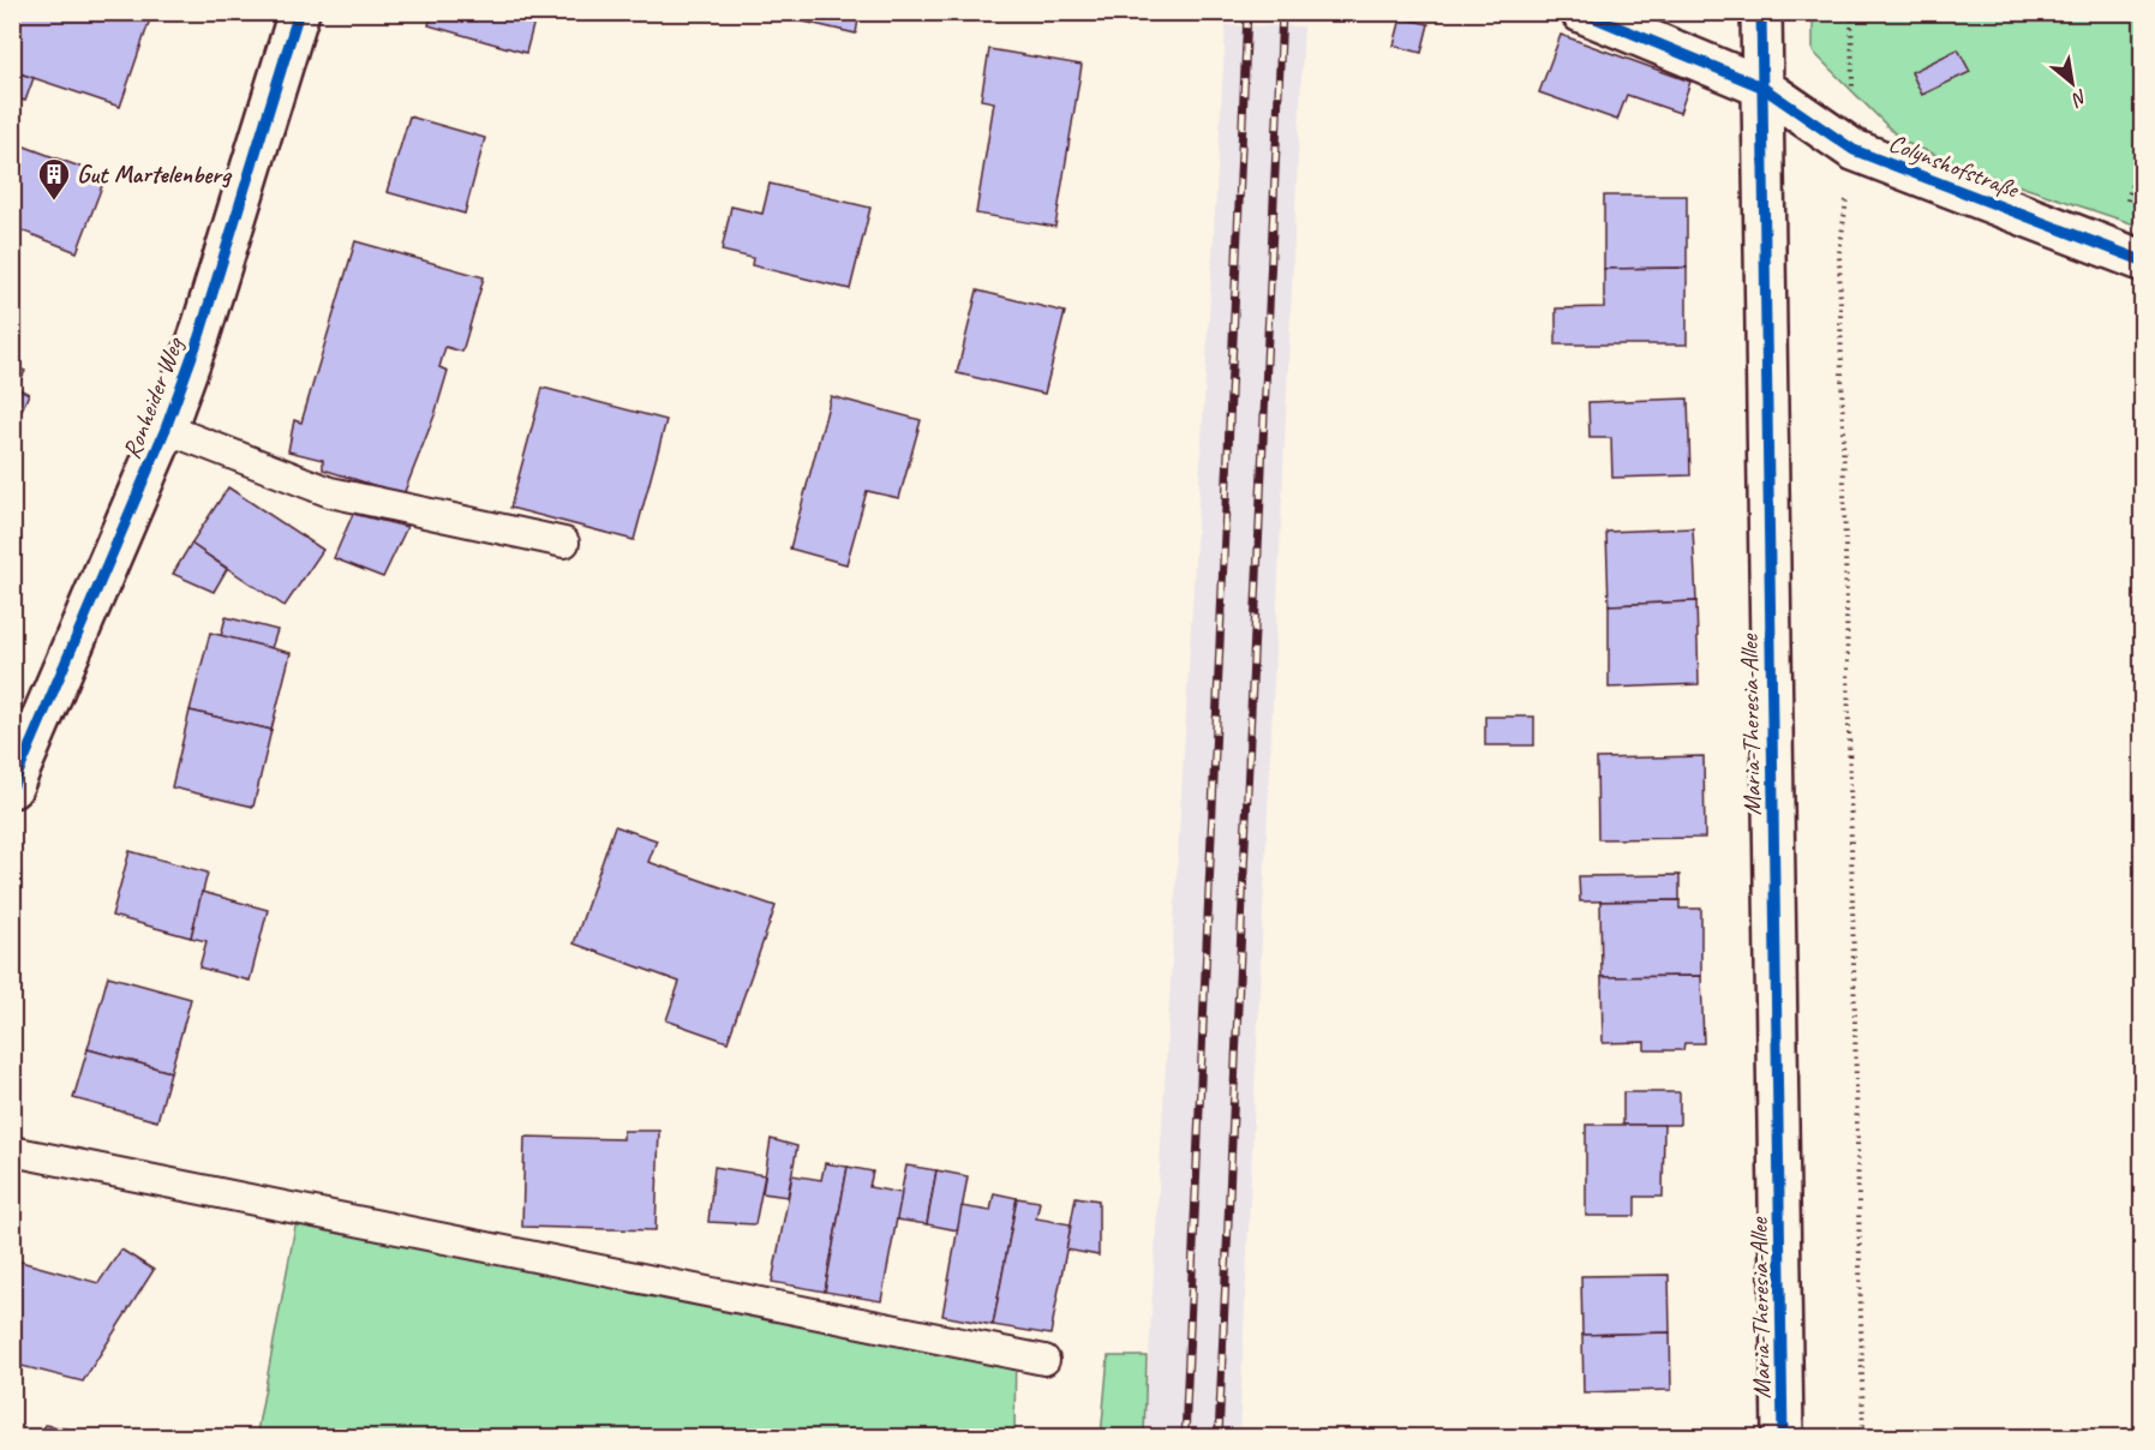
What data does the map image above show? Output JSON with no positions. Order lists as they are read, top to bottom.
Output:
{
  "streets": {
    "street": ["Colynshofstraße", "Ronheider Weg", "Maria-Theresia-Allee"]
  },
  "crossings": [
    ["Colynshofstraße", "Maria-Theresia-Allee"]
  ],
  "places": {
    "building": ["Gut Martelenberg"]
  },
  "north": "bottom right"
}
